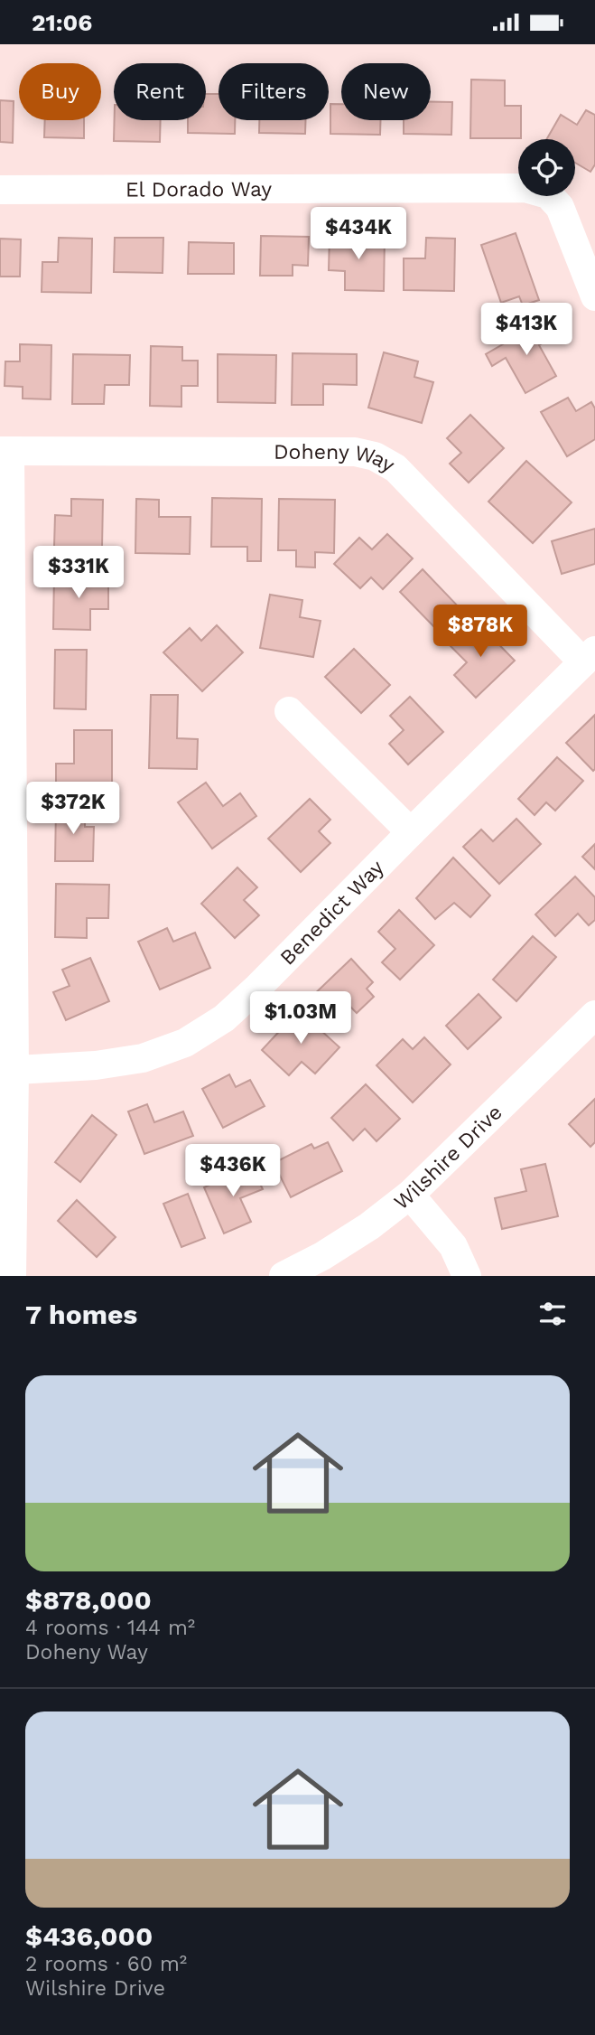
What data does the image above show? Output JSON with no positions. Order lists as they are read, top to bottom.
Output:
{
  "streets": {
    "street": [
      "El Dorado Way",
      "Doheny Way",
      "Benedict Way",
      "Wilshire Drive"
    ]
  },
  "crossings": [
    ["Doheny Way", "Benedict Way"]
  ],
  "page": {
    "status": "21:06",
    "chip": [
      "Buy",
      "Rent",
      "Filters",
      "New"
    ],
    "price": [
      "$434K",
      "$413K",
      "$331K",
      "$878K",
      "$372K",
      "$1.03M",
      "$436K"
    ],
    "heading": "7 homes",
    "list": [
      {
        "name": "$878,000",
        "note": "4 rooms · 144 m² · Doheny Way"
      },
      {
        "name": "$436,000",
        "note": "2 rooms · 60 m² · Wilshire Drive"
      }
    ]
  }
}
